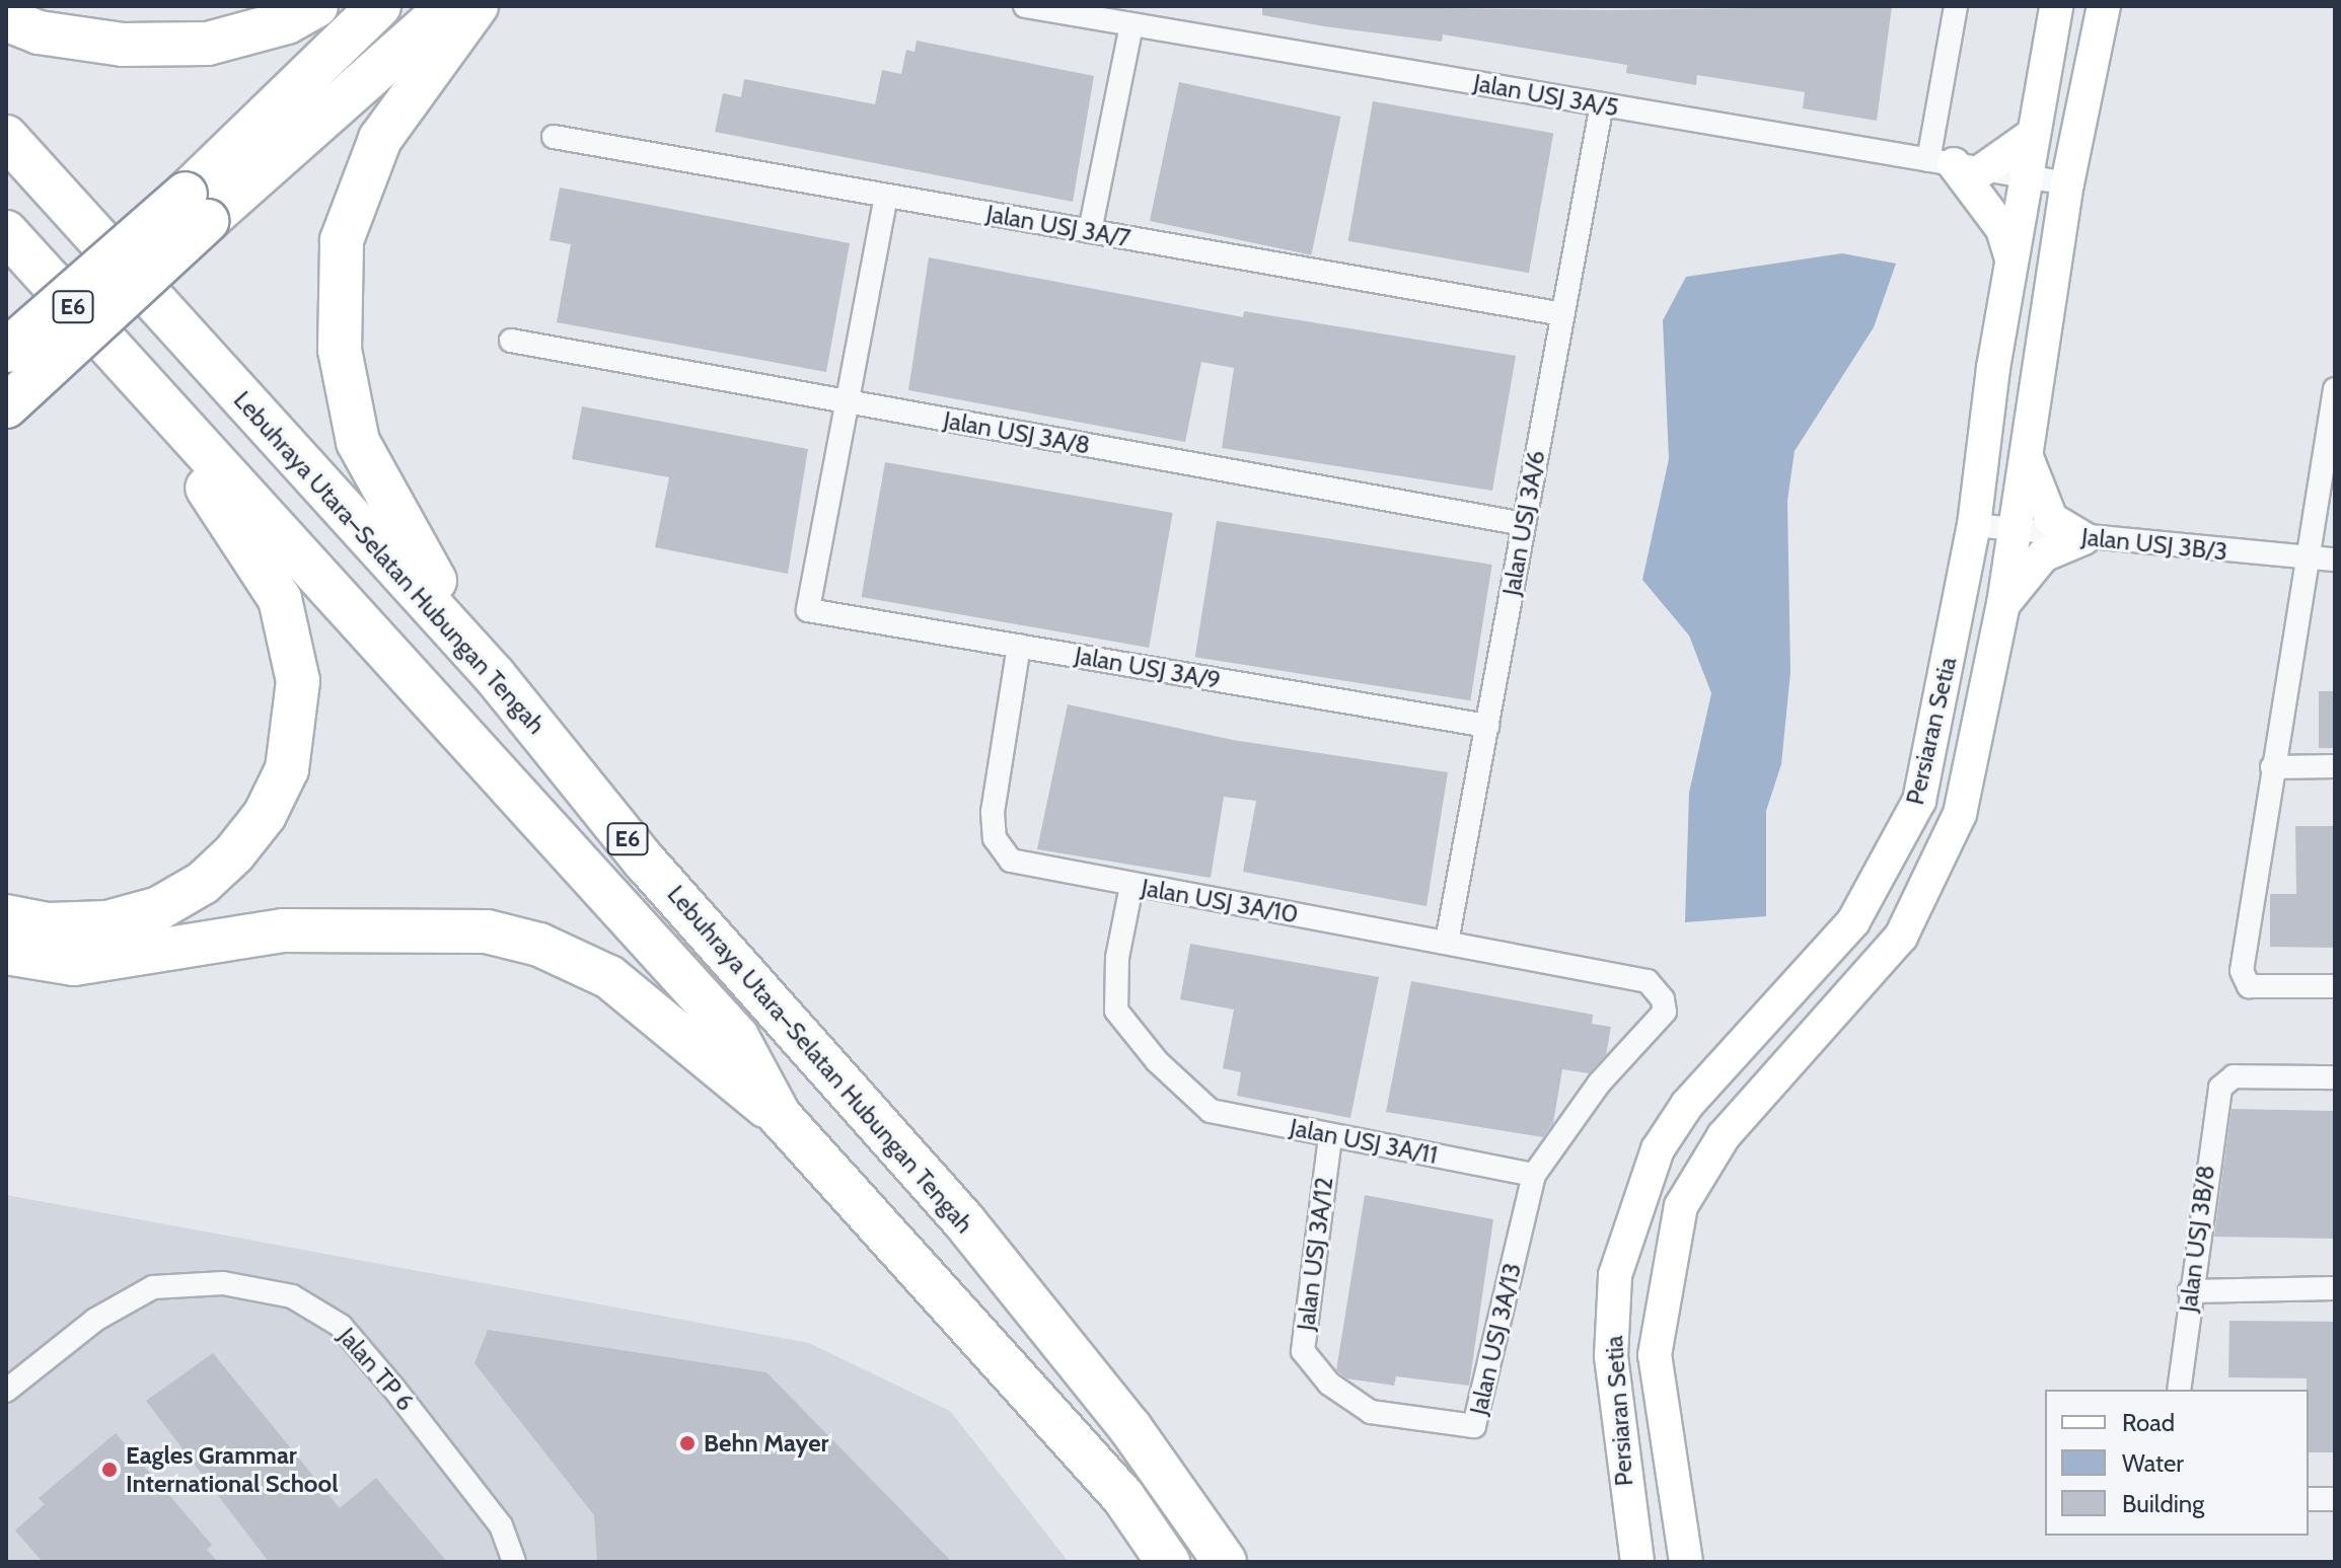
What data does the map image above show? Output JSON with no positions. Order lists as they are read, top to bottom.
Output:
{
  "streets": {
    "highway": ["E6", "Lebuhraya Utara–Selatan Hubungan Tengah"],
    "main road": ["Persiaran Setia"],
    "street": [
      "Jalan USJ 3A/5",
      "Jalan USJ 3A/7",
      "Jalan USJ 3A/8",
      "Jalan USJ 3A/6",
      "Jalan USJ 3B/3",
      "Jalan USJ 3A/9",
      "Jalan USJ 3A/10",
      "Jalan USJ 3A/11",
      "Jalan USJ 3B/8",
      "Jalan USJ 3A/12",
      "Jalan USJ 3A/13",
      "Jalan TP 6"
    ]
  },
  "crossings": [
    ["Jalan USJ 3A/5", "Jalan USJ 3A/6"],
    ["Jalan USJ 3A/5", "Persiaran Setia"],
    ["Jalan USJ 3A/7", "Jalan USJ 3A/6"],
    ["Jalan USJ 3A/8", "Jalan USJ 3A/6"],
    ["Jalan USJ 3A/8", "Jalan USJ 3A/9"],
    ["Jalan USJ 3A/6", "Jalan USJ 3A/9"],
    ["Jalan USJ 3A/6", "Jalan USJ 3A/10"],
    ["Jalan USJ 3B/3", "Persiaran Setia"],
    ["Jalan USJ 3A/9", "Jalan USJ 3A/10"],
    ["Jalan USJ 3A/10", "Jalan USJ 3A/11"],
    ["Jalan USJ 3A/10", "Jalan USJ 3A/13"],
    ["Jalan USJ 3A/11", "Jalan USJ 3A/12"],
    ["Jalan USJ 3A/11", "Jalan USJ 3A/13"],
    ["Jalan USJ 3A/12", "Jalan USJ 3A/13"]
  ],
  "places": ["Behn Mayer", "Eagles Grammar International School"],
  "legend": ["Road", "Water", "Building"]
}
